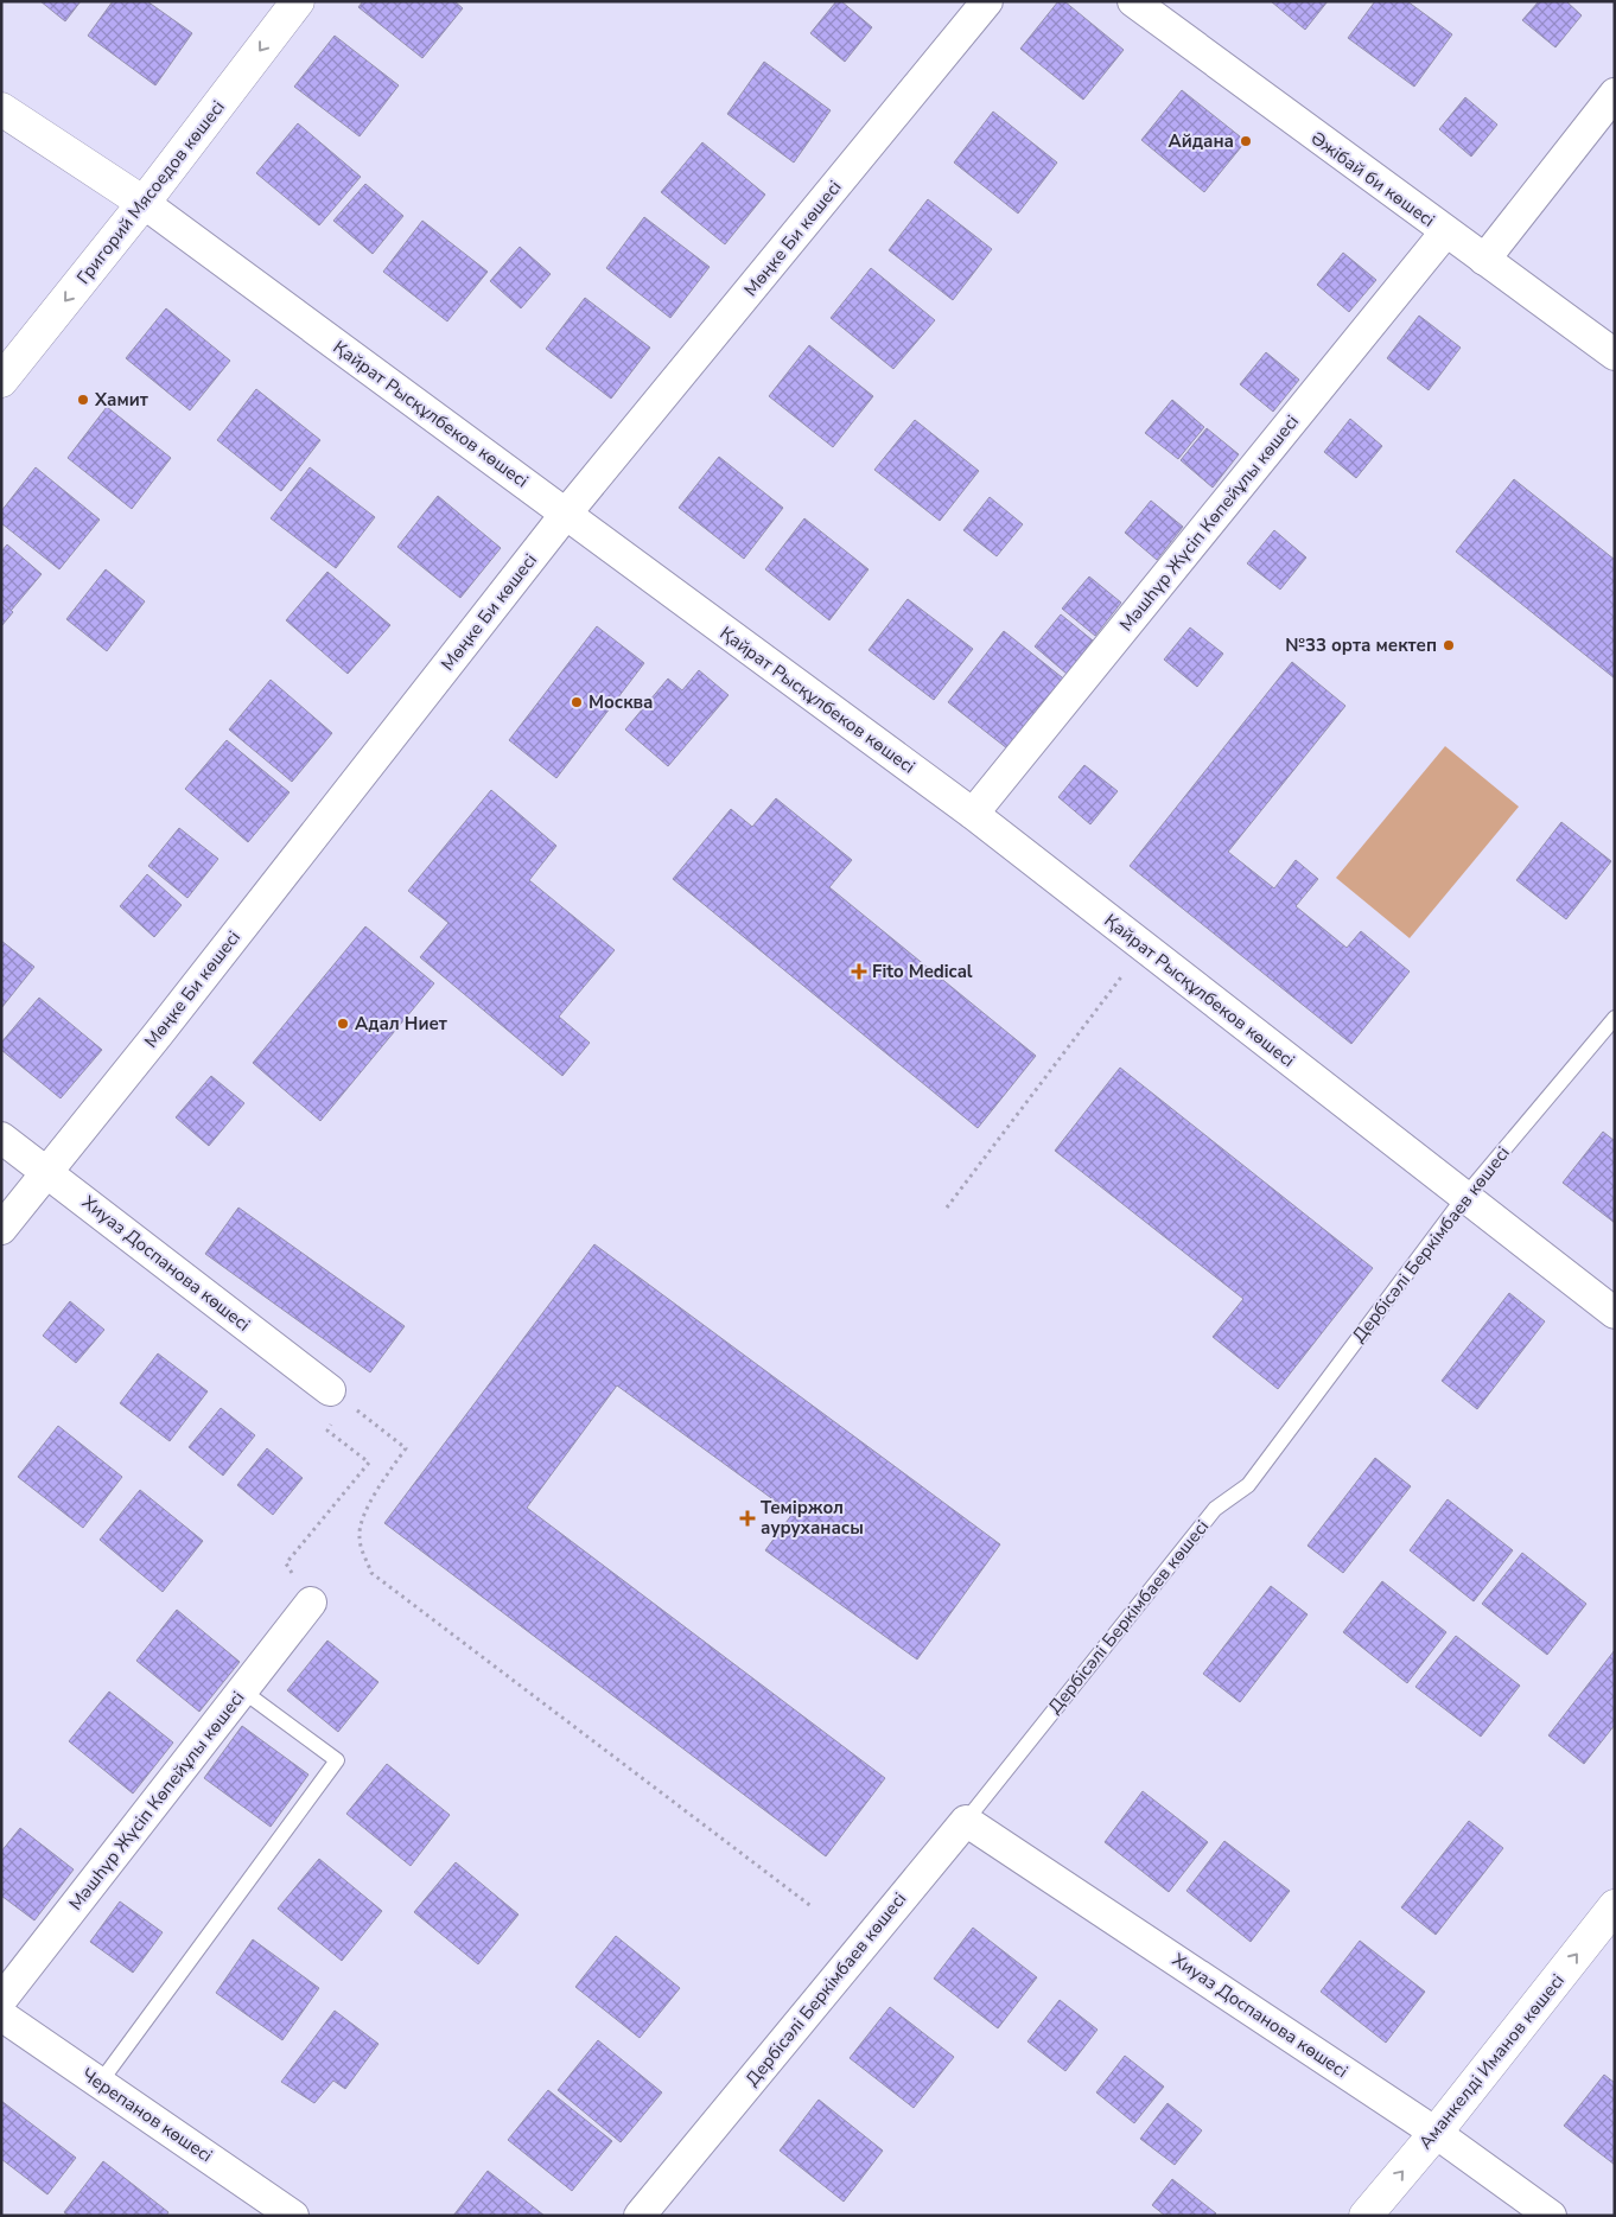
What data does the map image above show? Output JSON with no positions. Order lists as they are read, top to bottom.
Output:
{
  "streets": {
    "main road": ["Григорий Мясоедов көшесі", "Қайрат Рысқұлбеков көшесі", "Аманкелді Иманов көшесі"],
    "street": [
      "Әжібай би көшесі",
      "Мөңке Би көшесі",
      "Мәшһүр Жүсіп Көпейұлы көшесі",
      "Дербісәлі Беркімбаев көшесі",
      "Хиуаз Доспанова көшесі",
      "Черепанов көшесі"
    ]
  },
  "crossings": [
    ["Әжібай би көшесі", "Мәшһүр Жүсіп Көпейұлы көшесі"],
    ["Григорий Мясоедов көшесі", "Қайрат Рысқұлбеков көшесі"],
    ["Мөңке Би көшесі", "Қайрат Рысқұлбеков көшесі"],
    ["Мөңке Би көшесі", "Хиуаз Доспанова көшесі"],
    ["Қайрат Рысқұлбеков көшесі", "Мәшһүр Жүсіп Көпейұлы көшесі"],
    ["Қайрат Рысқұлбеков көшесі", "Дербісәлі Беркімбаев көшесі"],
    ["Дербісәлі Беркімбаев көшесі", "Хиуаз Доспанова көшесі"],
    ["Хиуаз Доспанова көшесі", "Аманкелді Иманов көшесі"]
  ],
  "one_way": ["Григорий Мясоедов көшесі", "Аманкелді Иманов көшесі"],
  "places": {
    "other": [
      "Айдана",
      "Хамит",
      "№33 орта мектеп",
      "Москва",
      "Адал Ниет"
    ],
    "health": ["Fito Medical", "Теміржол ауруханасы"]
  }
}
